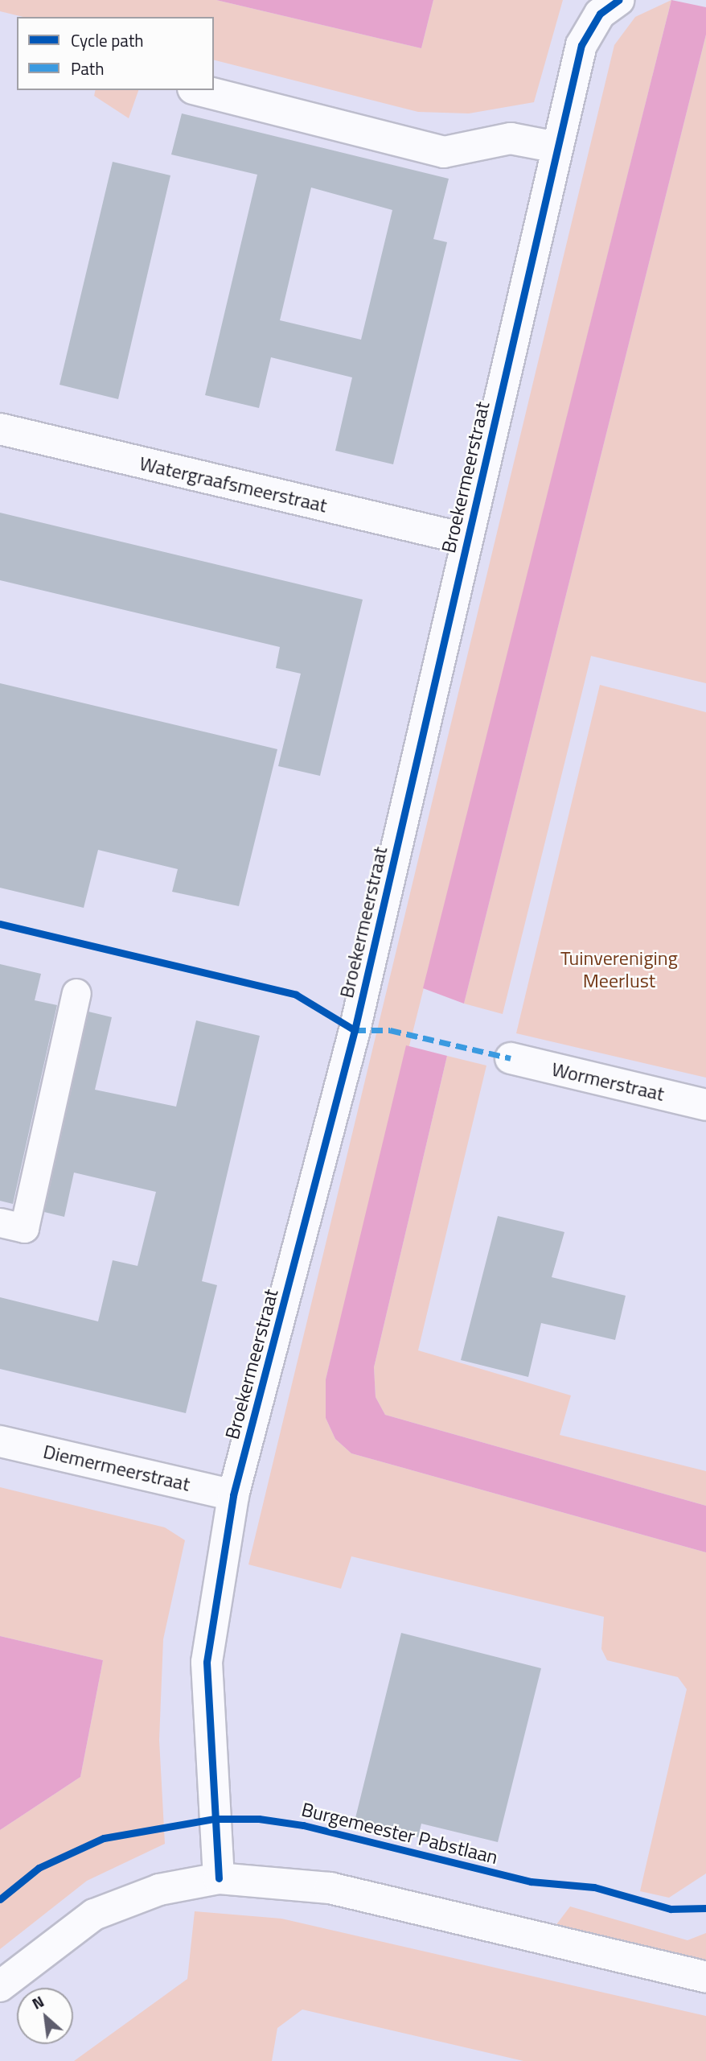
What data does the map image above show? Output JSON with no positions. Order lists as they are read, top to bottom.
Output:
{
  "streets": {
    "street": [
      "Broekermeerstraat",
      "Watergraafsmeerstraat",
      "Wormerstraat",
      "Diemermeerstraat"
    ],
    "cycle path": ["Burgemeester Pabstlaan"]
  },
  "crossings": [
    ["Broekermeerstraat", "Watergraafsmeerstraat"],
    ["Broekermeerstraat", "Diemermeerstraat"]
  ],
  "parks": ["Tuinvereniging Meerlust"],
  "legend": ["Cycle path", "Path"],
  "north": "top left"
}
